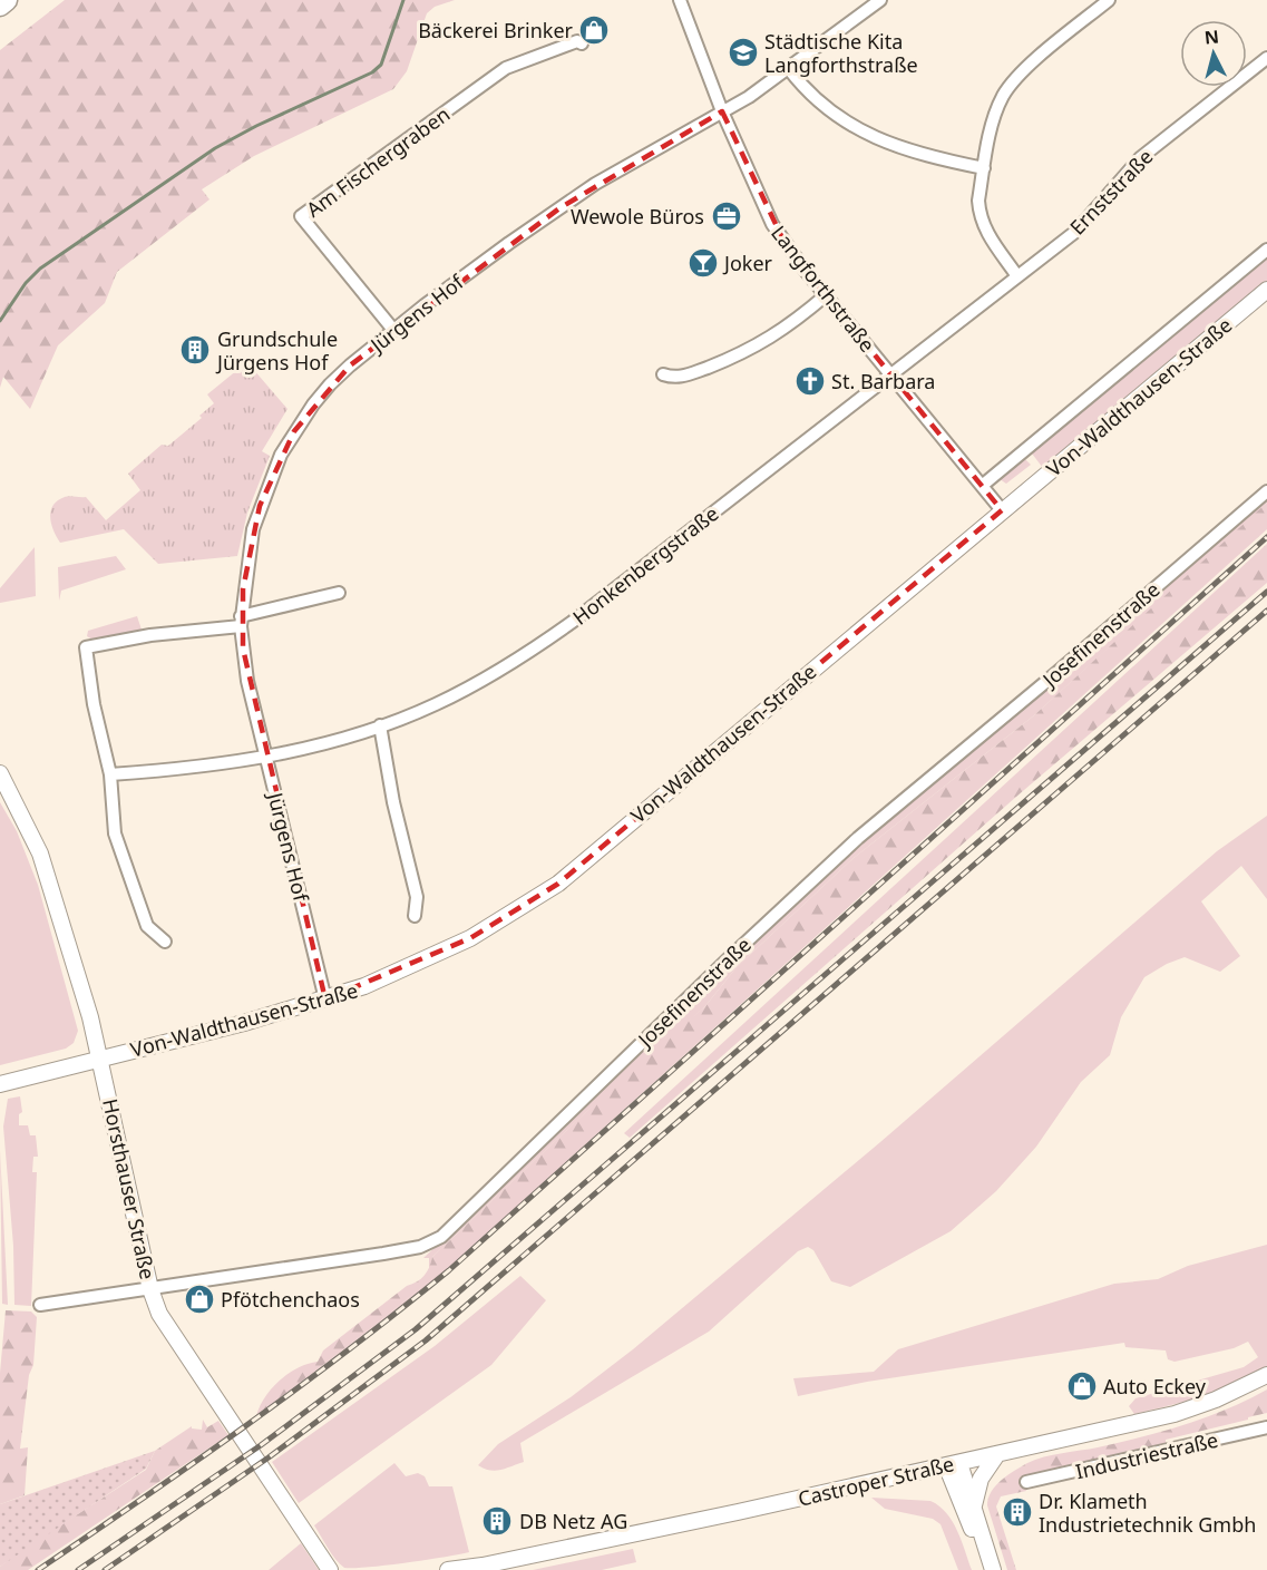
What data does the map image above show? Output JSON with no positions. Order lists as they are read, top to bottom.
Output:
{
  "streets": {
    "main road": ["Von-Waldthausen-Straße", "Horsthauser Straße", "Castroper Straße"],
    "street": [
      "Am Fischergraben",
      "Ernststraße",
      "Langforthstraße",
      "Jürgens Hof",
      "Honkenbergstraße",
      "Josefinenstraße",
      "Industriestraße"
    ]
  },
  "crossings": [
    ["Am Fischergraben", "Jürgens Hof"],
    ["Ernststraße", "Langforthstraße"],
    ["Ernststraße", "Honkenbergstraße"],
    ["Langforthstraße", "Jürgens Hof"],
    ["Langforthstraße", "Von-Waldthausen-Straße"],
    ["Langforthstraße", "Honkenbergstraße"],
    ["Jürgens Hof", "Von-Waldthausen-Straße"],
    ["Jürgens Hof", "Honkenbergstraße"],
    ["Von-Waldthausen-Straße", "Horsthauser Straße"],
    ["Josefinenstraße", "Horsthauser Straße"]
  ],
  "places": {
    "shop": ["Bäckerei Brinker", "Pfötchenchaos", "Auto Eckey"],
    "school or university": ["Städtische Kita Langforthstraße"],
    "office": ["Wewole Büros"],
    "bar": ["Joker"],
    "building": ["Grundschule Jürgens Hof", "Dr. Klameth Industrietechnik Gmbh", "DB Netz AG"],
    "church": ["St. Barbara"]
  },
  "north": "top"
}
